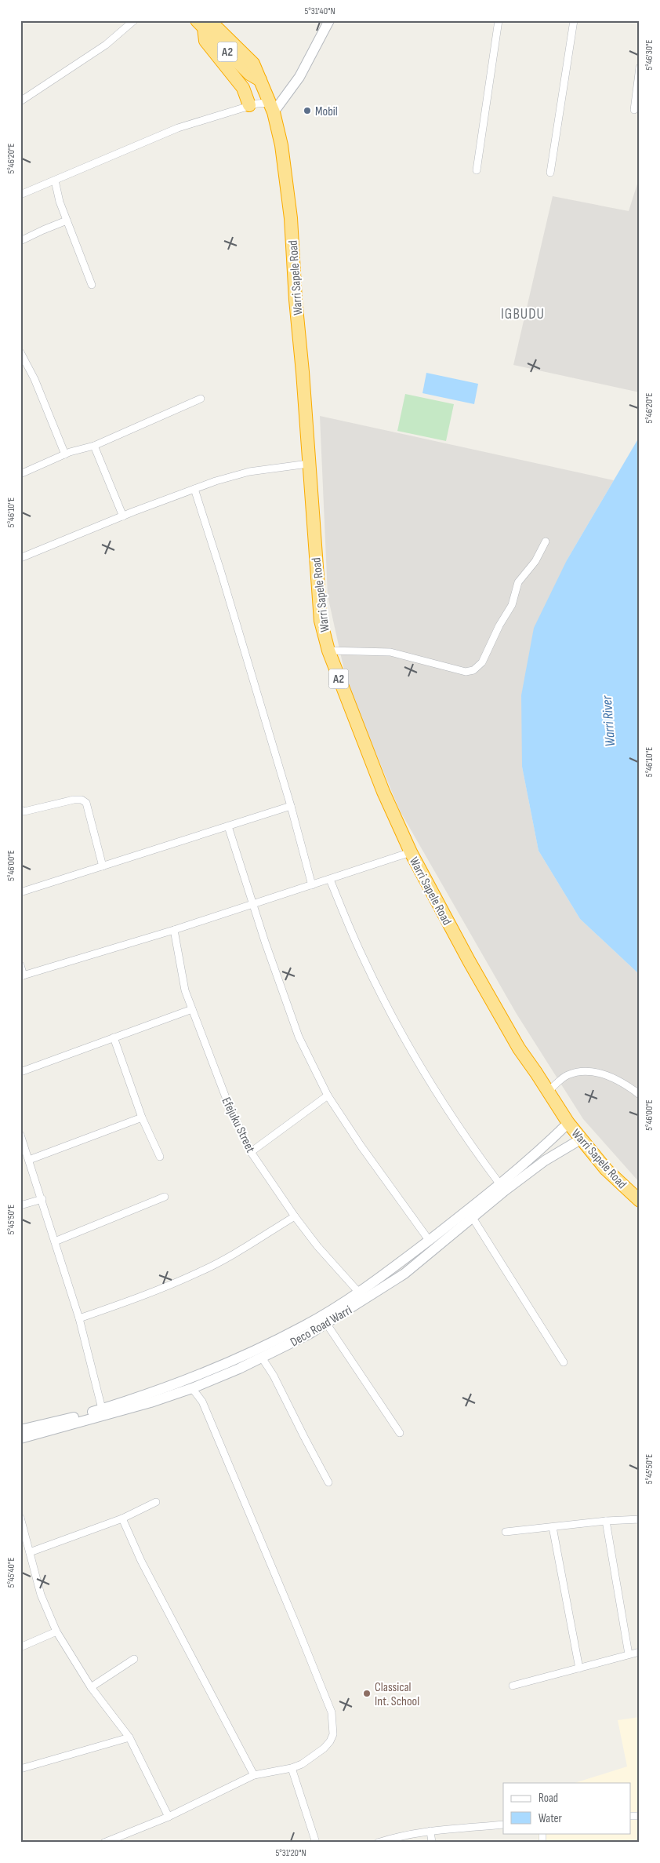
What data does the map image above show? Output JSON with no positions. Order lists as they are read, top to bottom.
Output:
{
  "streets": {
    "highway": ["A2", "Warri Sapele Road"],
    "main road": ["Deco Road Warri"],
    "street": ["Efejuku Street"]
  },
  "crossings": [
    ["Warri Sapele Road", "Deco Road Warri"],
    ["Efejuku Street", "Deco Road Warri"]
  ],
  "districts": ["IGBUDU"],
  "water": ["Warri River"],
  "places": ["Mobil", "Classical Int. School"],
  "legend": ["Road", "Water"],
  "coordinates": [
    "5°31'40\"N",
    "5°46'30\"E",
    "5°46'20\"E",
    "5°46'10\"E",
    "5°46'00\"E",
    "5°45'50\"E",
    "5°45'40\"E",
    "5°31'20\"N"
  ]
}
